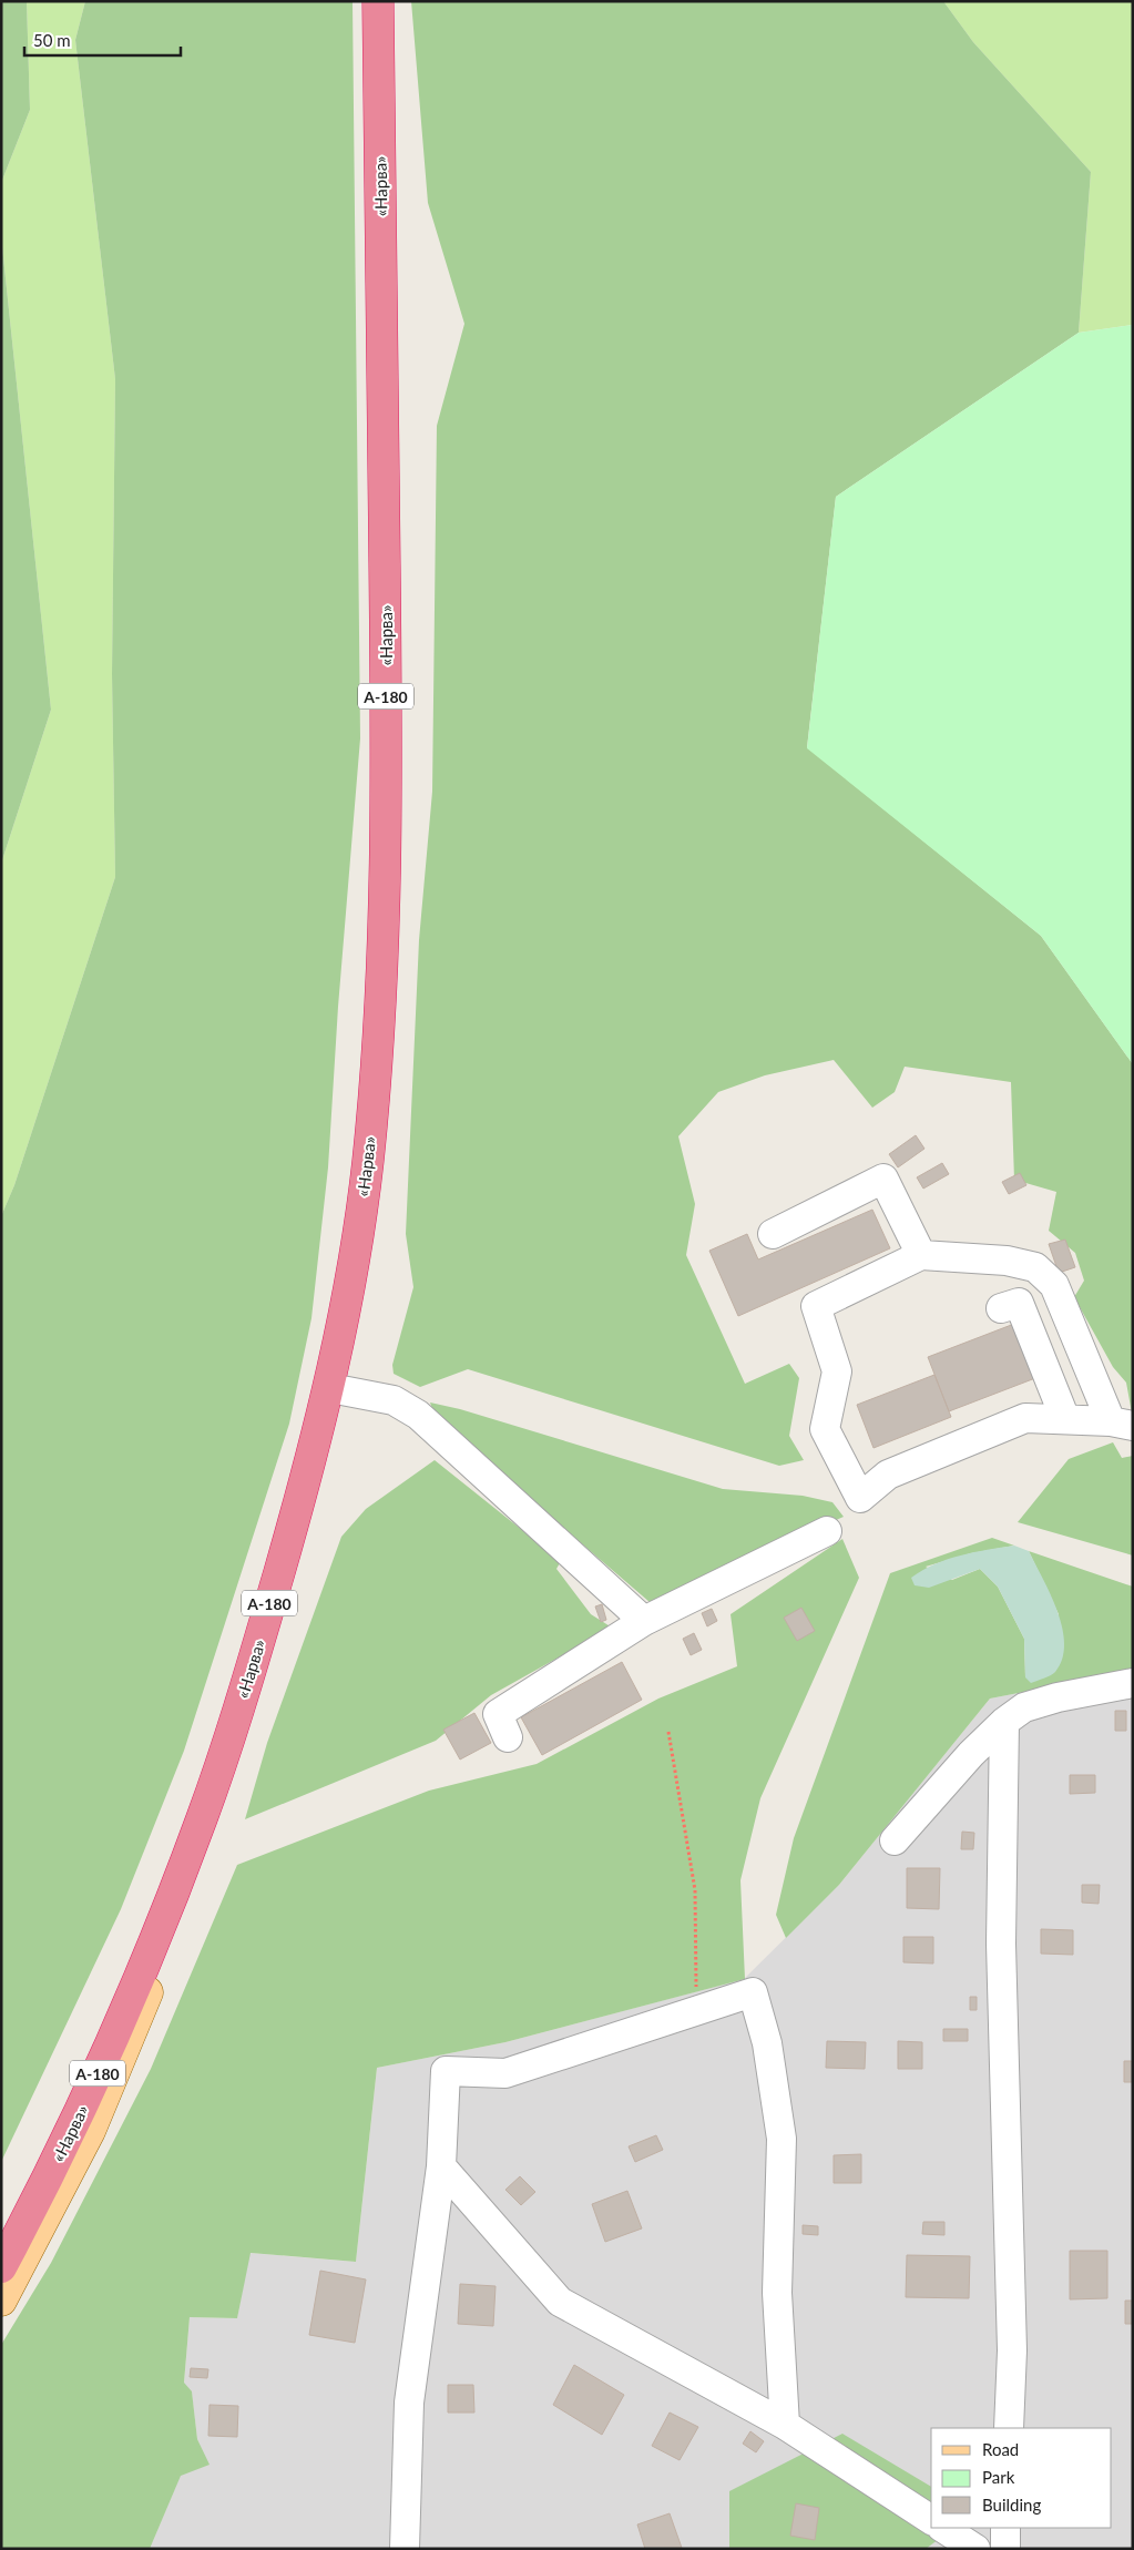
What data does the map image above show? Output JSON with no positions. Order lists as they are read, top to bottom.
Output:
{
  "streets": {
    "highway": ["«Нарва»", "А-180"]
  },
  "legend": ["Road", "Park", "Building"],
  "scale_bar": "50 m"
}
